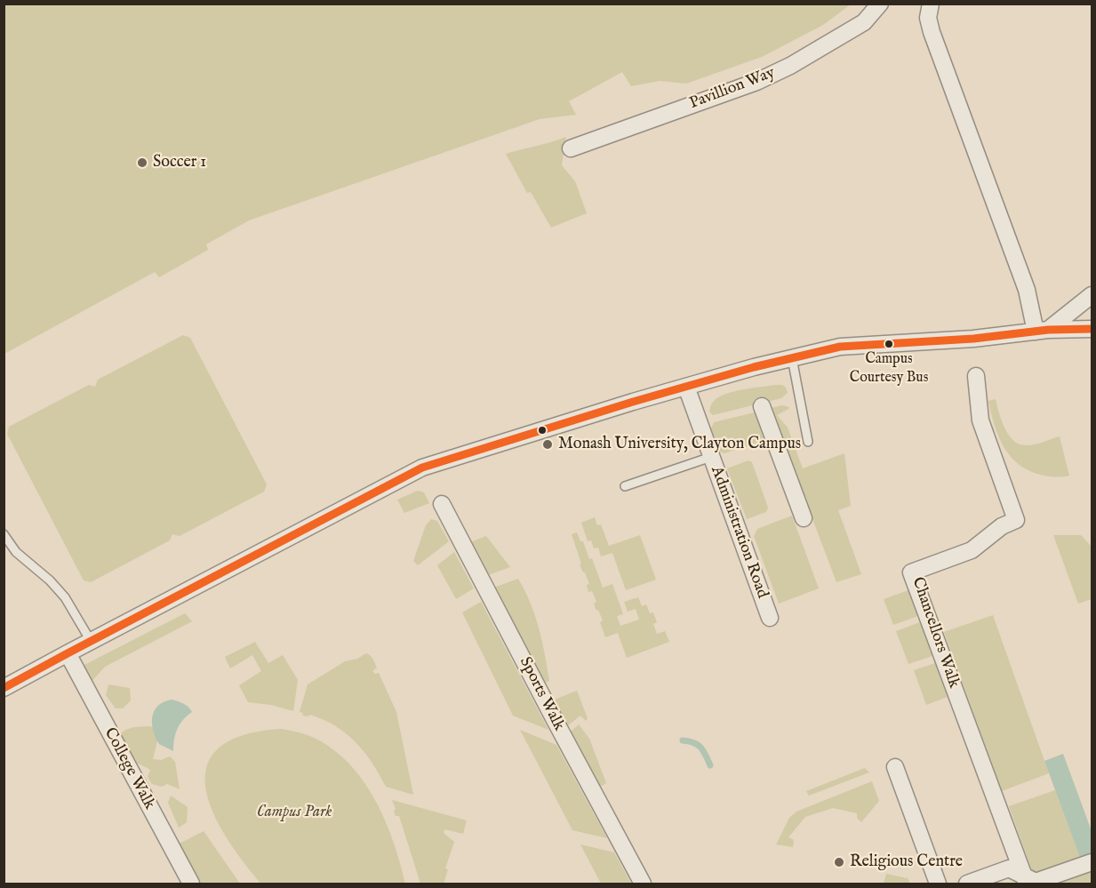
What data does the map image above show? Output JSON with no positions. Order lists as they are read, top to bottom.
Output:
{
  "streets": {
    "street": [
      "Pavillion Way",
      "Administration Road",
      "Chancellors Walk",
      "Sports Walk",
      "College Walk"
    ]
  },
  "parks": ["Campus Park"],
  "places": [
    "Soccer 1",
    "Campus Courtesy Bus",
    "Monash University, Clayton Campus",
    "Religious Centre"
  ]
}
